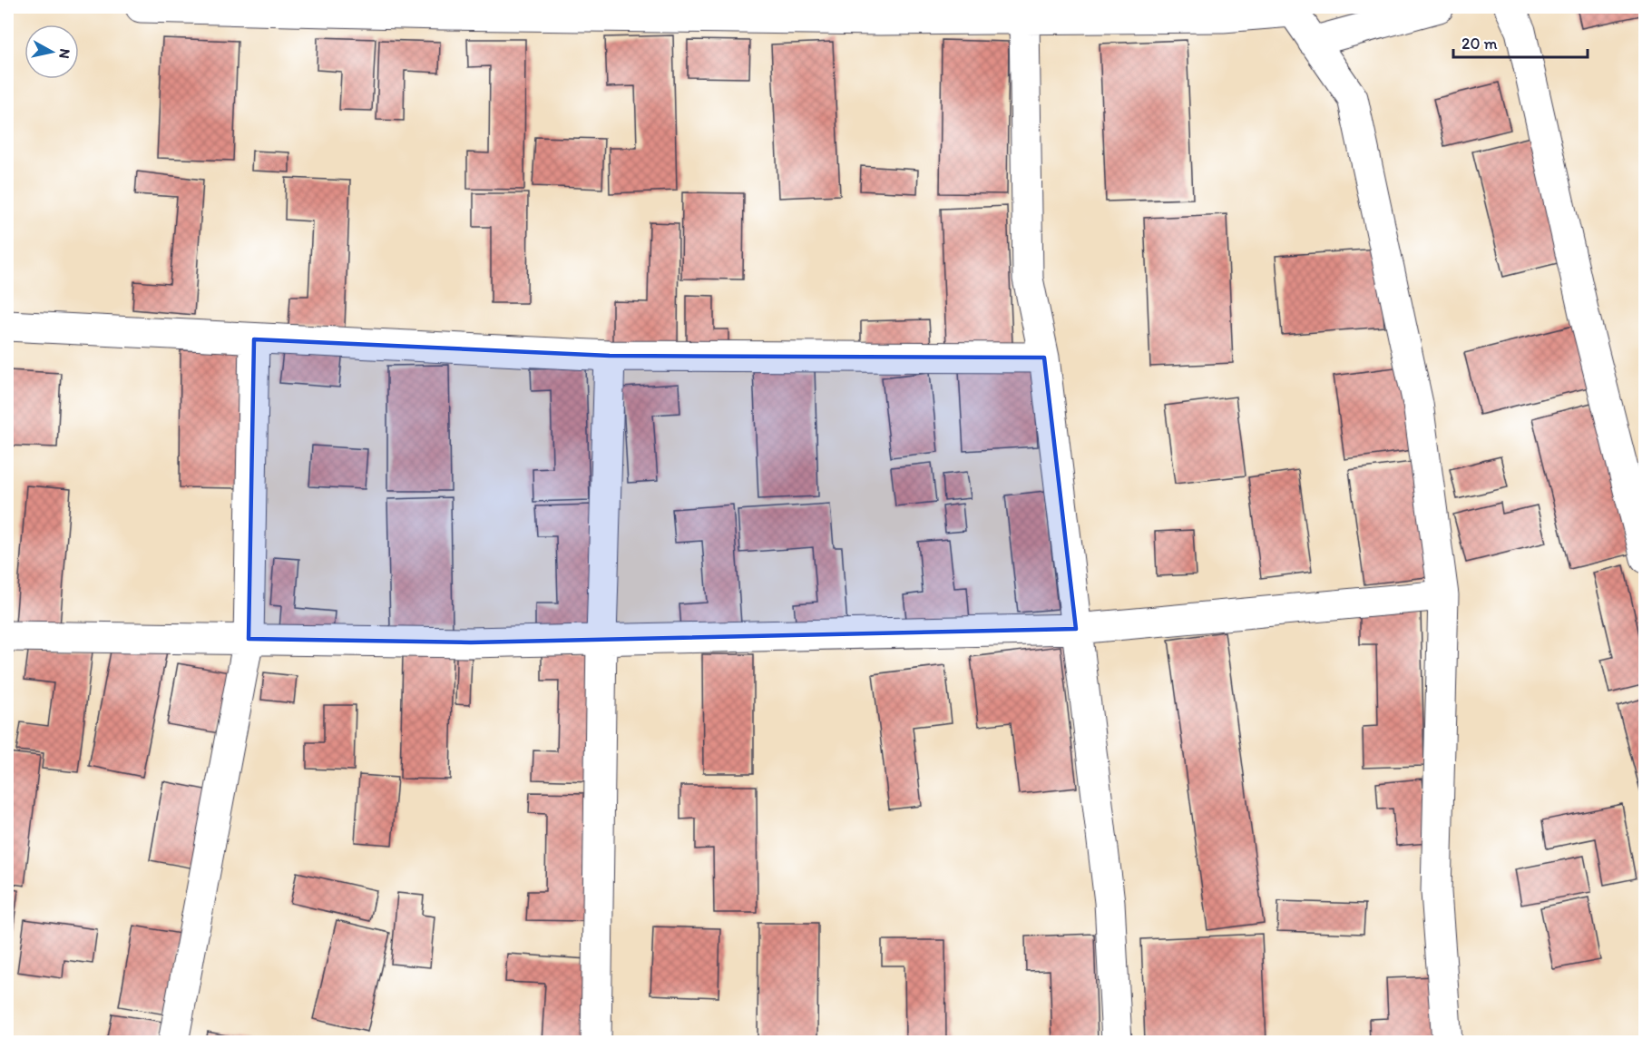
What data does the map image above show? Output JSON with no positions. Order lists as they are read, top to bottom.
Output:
{
  "scale_bar": "20 m",
  "north": "right"
}
